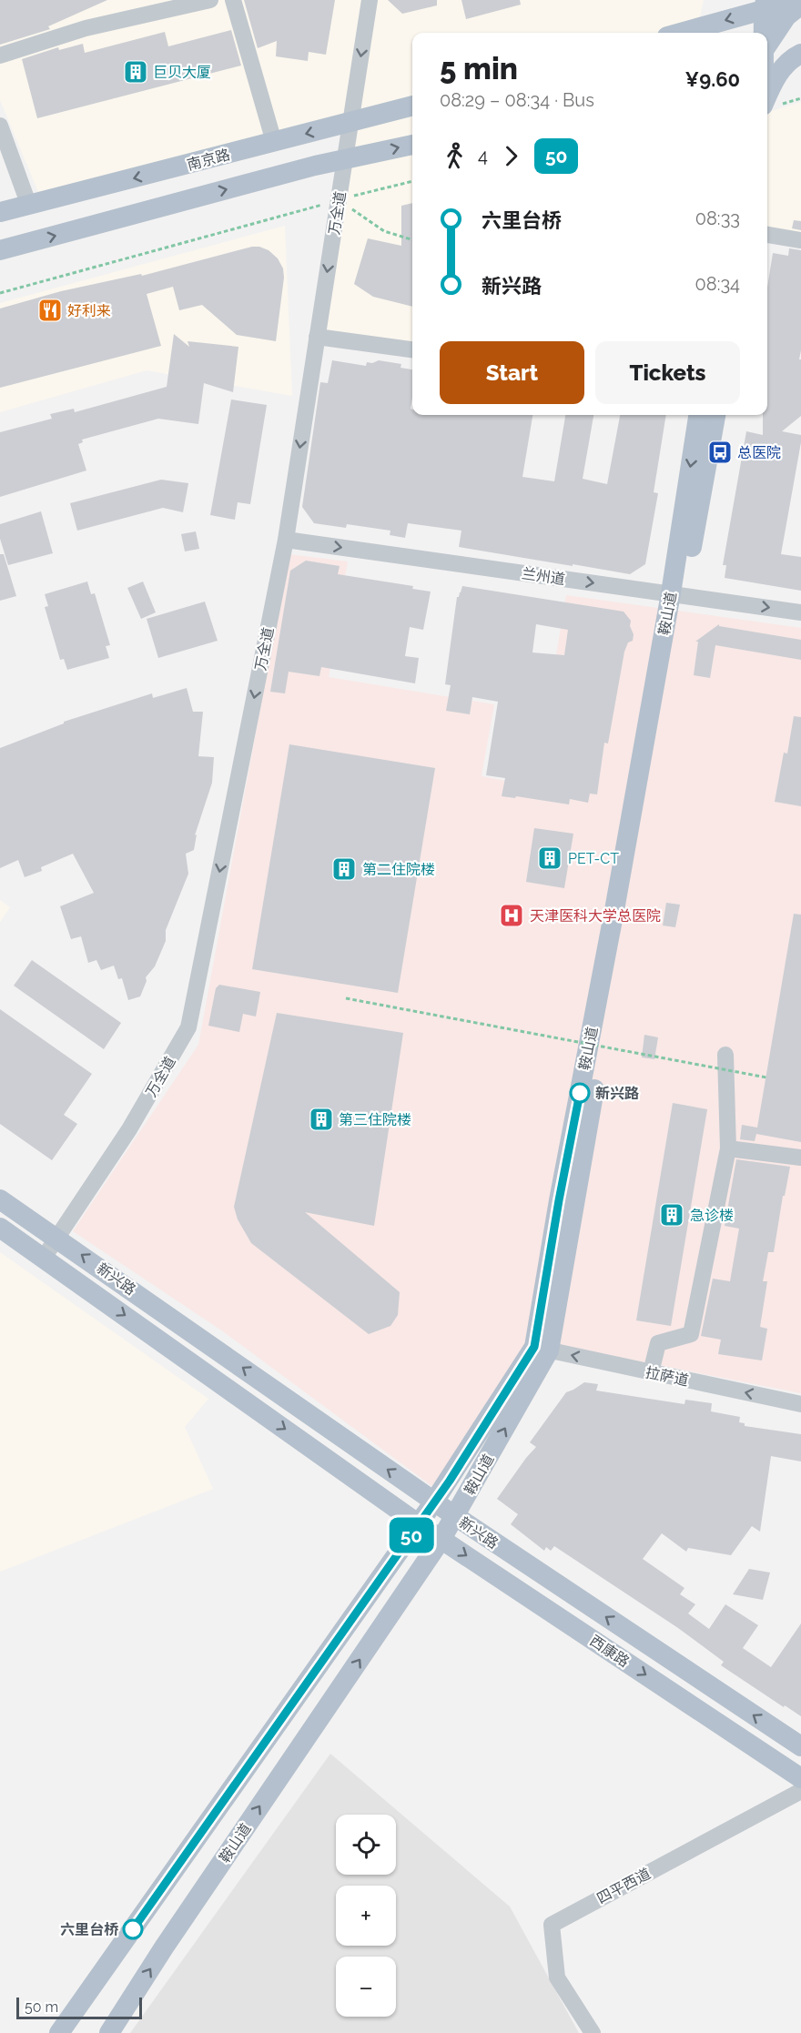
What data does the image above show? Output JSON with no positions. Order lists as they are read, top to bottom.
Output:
{
  "streets": {
    "main road": [
      "南京路",
      "鞍山道",
      "新兴路",
      "西康路"
    ],
    "street": [
      "万全道",
      "兰州道",
      "拉萨道",
      "四平西道"
    ]
  },
  "crossings": [
    ["南京路", "万全道"],
    ["万全道", "兰州道"],
    ["万全道", "新兴路"],
    ["万全道", "西康路"],
    ["兰州道", "鞍山道"],
    ["鞍山道", "新兴路"],
    ["鞍山道", "拉萨道"],
    ["鞍山道", "西康路"]
  ],
  "one_way": [
    "万全道",
    "兰州道",
    "新兴路",
    "拉萨道",
    "西康路"
  ],
  "places": {
    "building": [
      "巨贝大厦",
      "PET-CT",
      "第二住院楼",
      "第三住院楼",
      "急诊楼"
    ],
    "restaurant": ["好利来"],
    "bus stop": ["总医院"],
    "hospital": ["天津医科大学总医院"],
    "other": ["新兴路", "六里台桥"]
  },
  "lines": ["bus line 50"],
  "scale_bar": "50 m",
  "page": {
    "on_map": "50",
    "heading": ["5 min", "08:29 – 08:34 · Bus", "¥9.60"],
    "legs": ["4", "50"],
    "list": [
      {
        "name": "六里台桥",
        "value": "08:33"
      },
      {
        "name": "新兴路",
        "value": "08:34"
      }
    ],
    "buttons": ["Start", "Tickets"],
    "map_buttons": ["+", "−"],
    "scale": "50 m"
  }
}
